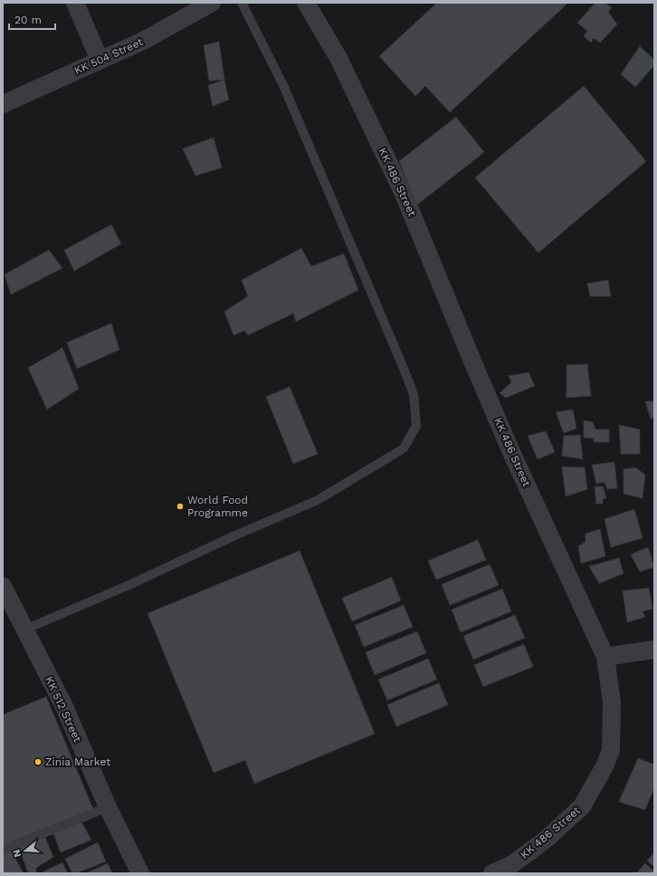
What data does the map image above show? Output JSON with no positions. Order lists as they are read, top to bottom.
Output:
{
  "streets": {
    "street": ["KK 504 Street", "KK 486 Street", "KK 512 Street"]
  },
  "places": ["World Food Programme", "Zinia Market"],
  "scale_bar": "20 m",
  "north": "left"
}
